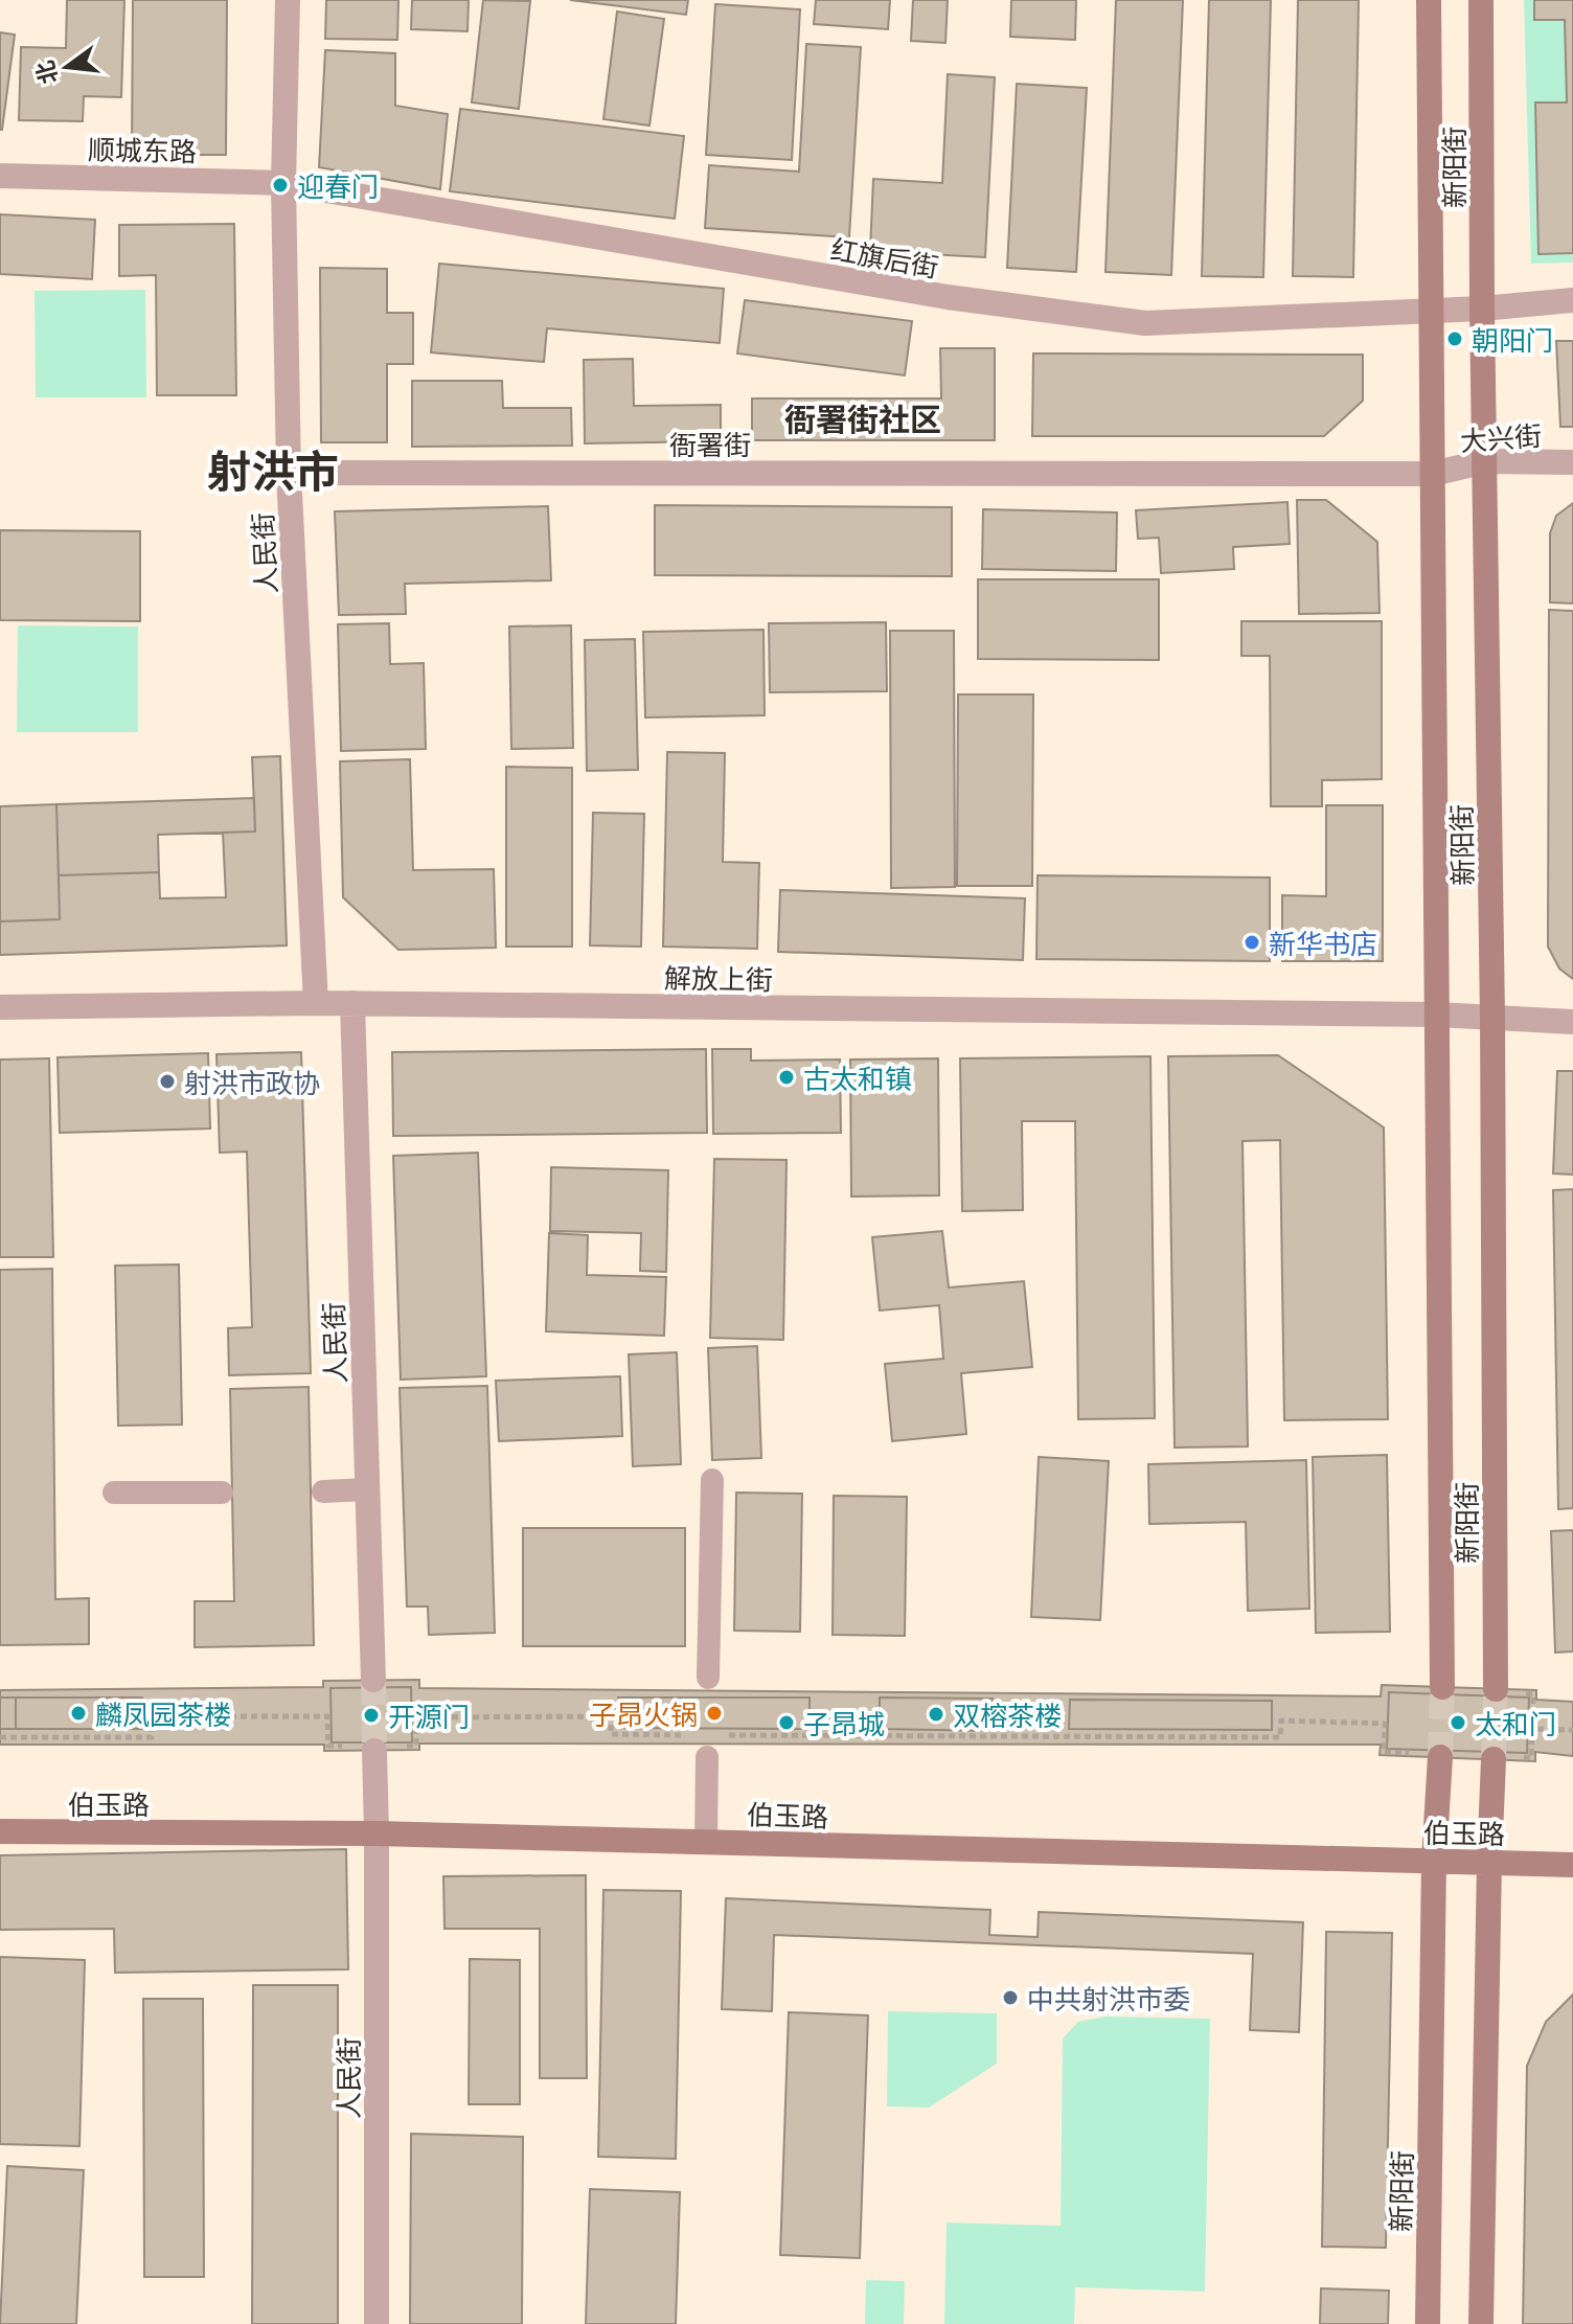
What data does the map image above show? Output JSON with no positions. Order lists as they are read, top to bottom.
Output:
{
  "streets": {
    "main road": ["新阳街", "伯玉路"],
    "street": [
      "顺城东路",
      "红旗后街",
      "大兴街",
      "衙署街",
      "人民街",
      "解放上街"
    ]
  },
  "crossings": [
    ["顺城东路", "红旗后街"],
    ["顺城东路", "人民街"],
    ["新阳街", "红旗后街"],
    ["新阳街", "大兴街"],
    ["新阳街", "衙署街"],
    ["新阳街", "解放上街"],
    ["新阳街", "伯玉路"],
    ["红旗后街", "人民街"],
    ["大兴街", "衙署街"],
    ["衙署街", "人民街"],
    ["人民街", "解放上街"],
    ["人民街", "伯玉路"]
  ],
  "districts": ["衙署街社区", "射洪市"],
  "places": [
    "迎春门",
    "朝阳门",
    "新华书店",
    "古太和镇",
    "射洪市政协",
    "麟凤园茶楼",
    "子昂火锅",
    "双榕茶楼",
    "开源门",
    "子昂城",
    "太和门",
    "中共射洪市委"
  ],
  "north": "left"
}
